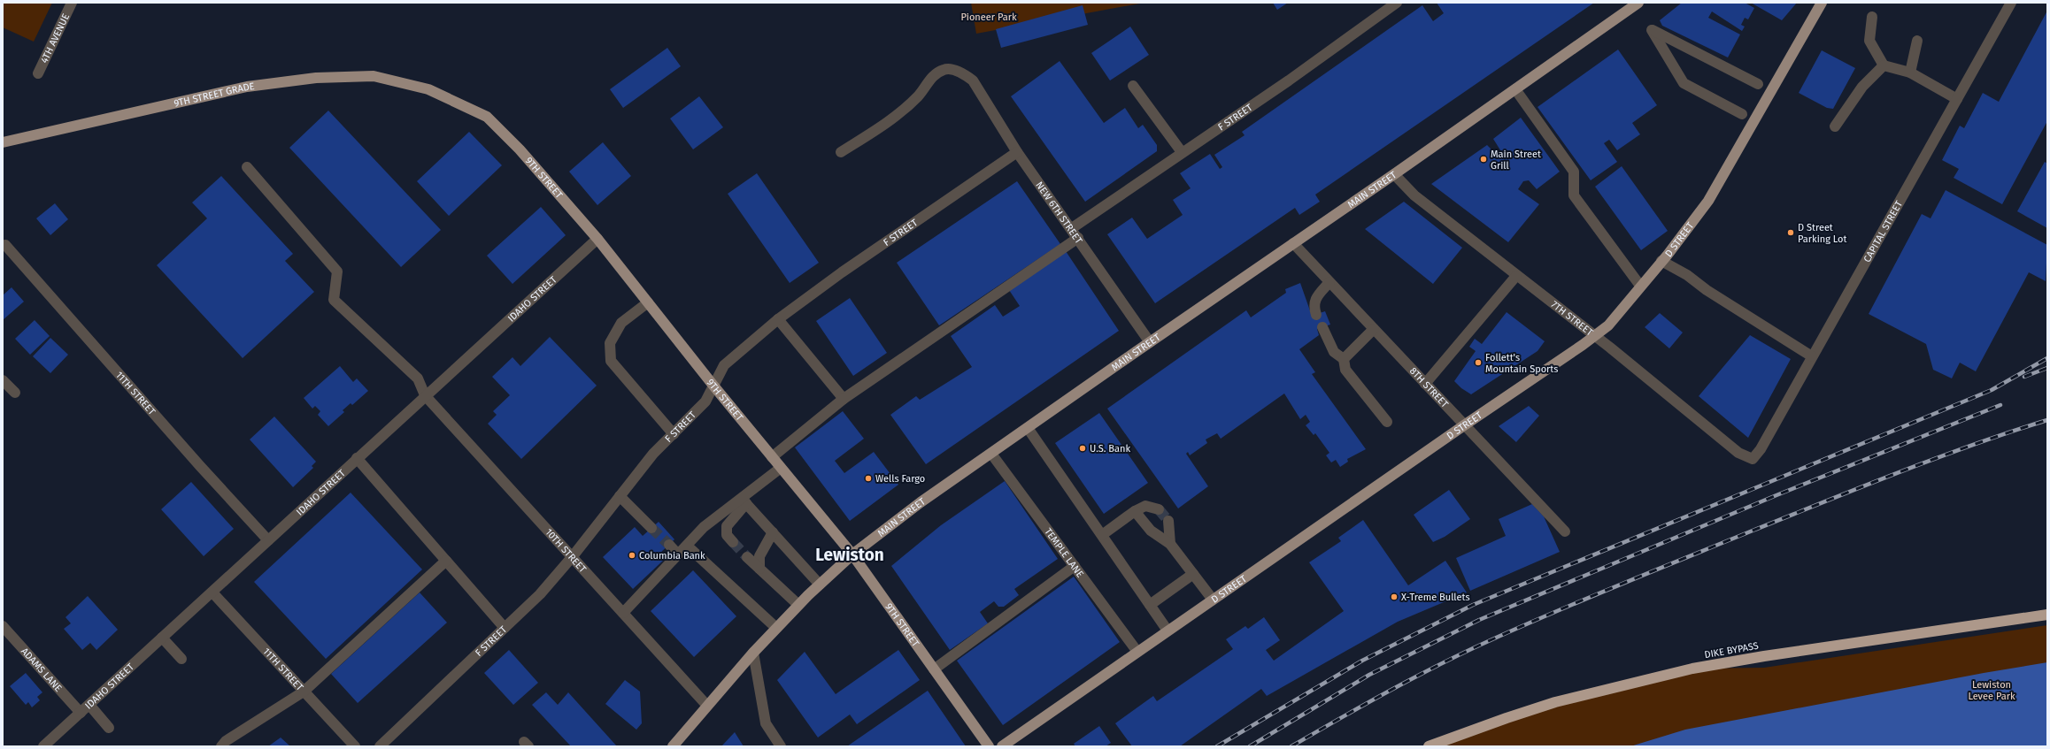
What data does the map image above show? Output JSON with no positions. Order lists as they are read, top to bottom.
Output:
{
  "streets": {
    "highway": ["DIKE BYPASS"],
    "main road": [
      "9TH STREET GRADE",
      "9TH STREET",
      "MAIN STREET",
      "D STREET"
    ],
    "street": [
      "4TH AVENUE",
      "F STREET",
      "NEW 6TH STREET",
      "CAPITAL STREET",
      "IDAHO STREET",
      "7TH STREET",
      "8TH STREET",
      "11TH STREET",
      "10TH STREET",
      "TEMPLE LANE",
      "ADAMS LANE"
    ]
  },
  "crossings": [
    ["9TH STREET GRADE", "9TH STREET"],
    ["F STREET", "9TH STREET"],
    ["F STREET", "NEW 6TH STREET"],
    ["F STREET", "10TH STREET"],
    ["9TH STREET", "MAIN STREET"],
    ["9TH STREET", "IDAHO STREET"],
    ["MAIN STREET", "NEW 6TH STREET"],
    ["MAIN STREET", "7TH STREET"],
    ["MAIN STREET", "8TH STREET"],
    ["MAIN STREET", "10TH STREET"],
    ["MAIN STREET", "TEMPLE LANE"],
    ["CAPITAL STREET", "7TH STREET"],
    ["D STREET", "7TH STREET"],
    ["D STREET", "8TH STREET"],
    ["D STREET", "TEMPLE LANE"],
    ["IDAHO STREET", "11TH STREET"],
    ["IDAHO STREET", "10TH STREET"],
    ["IDAHO STREET", "ADAMS LANE"]
  ],
  "districts": ["Lewiston"],
  "parks": ["Pioneer Park", "Lewiston Levee Park"],
  "places": [
    "Main Street Grill",
    "D Street Parking Lot",
    "Follett's Mountain Sports",
    "U.S. Bank",
    "Wells Fargo",
    "Columbia Bank",
    "X-Treme Bullets"
  ]
}
